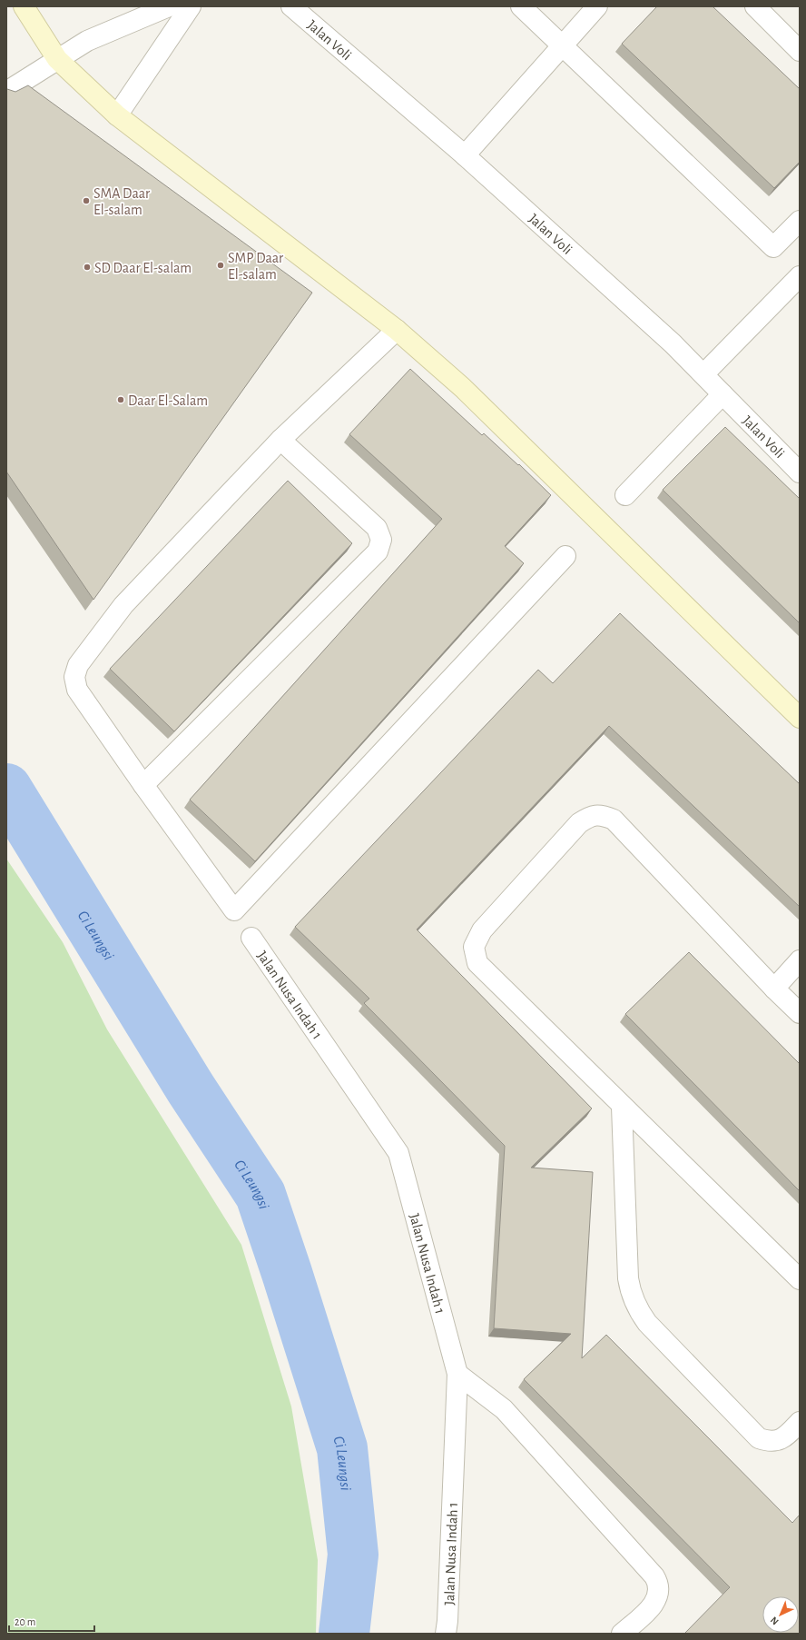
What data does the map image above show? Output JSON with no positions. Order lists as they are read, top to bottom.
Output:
{
  "streets": {
    "street": ["Jalan Voli", "Jalan Nusa Indah 1"]
  },
  "water": ["Ci Leungsi"],
  "places": [
    "SMA Daar El-salam",
    "SMP Daar El-salam",
    "SD Daar El-salam",
    "Daar El-Salam"
  ],
  "scale_bar": "20 m",
  "north": "bottom left"
}
